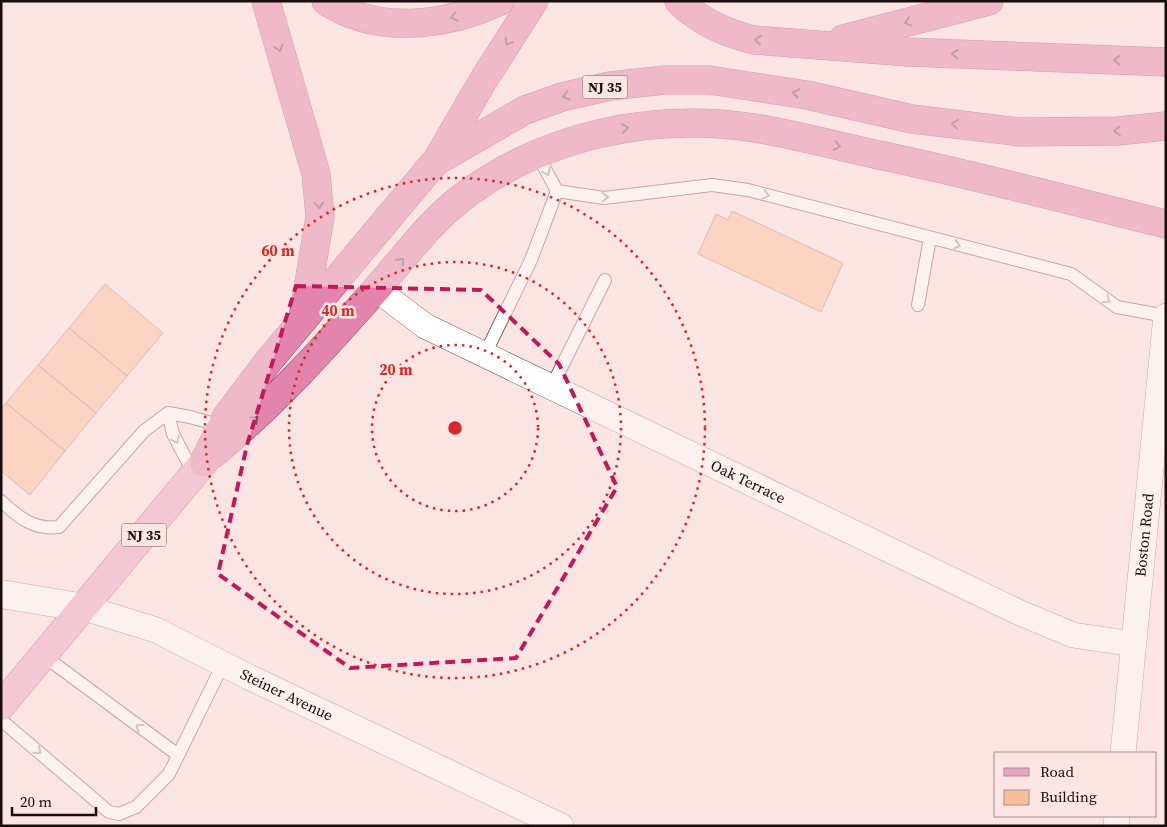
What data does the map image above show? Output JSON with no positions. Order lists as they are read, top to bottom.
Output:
{
  "streets": {
    "highway": ["NJ 35"],
    "street": ["Oak Terrace", "Boston Road", "Steiner Avenue"]
  },
  "crossings": [
    ["NJ 35", "Oak Terrace"],
    ["NJ 35", "Steiner Avenue"],
    ["Oak Terrace", "Boston Road"]
  ],
  "legend": ["Road", "Building"],
  "scale_bar": "20 m",
  "rings": ["60 m", "40 m", "20 m"]
}
